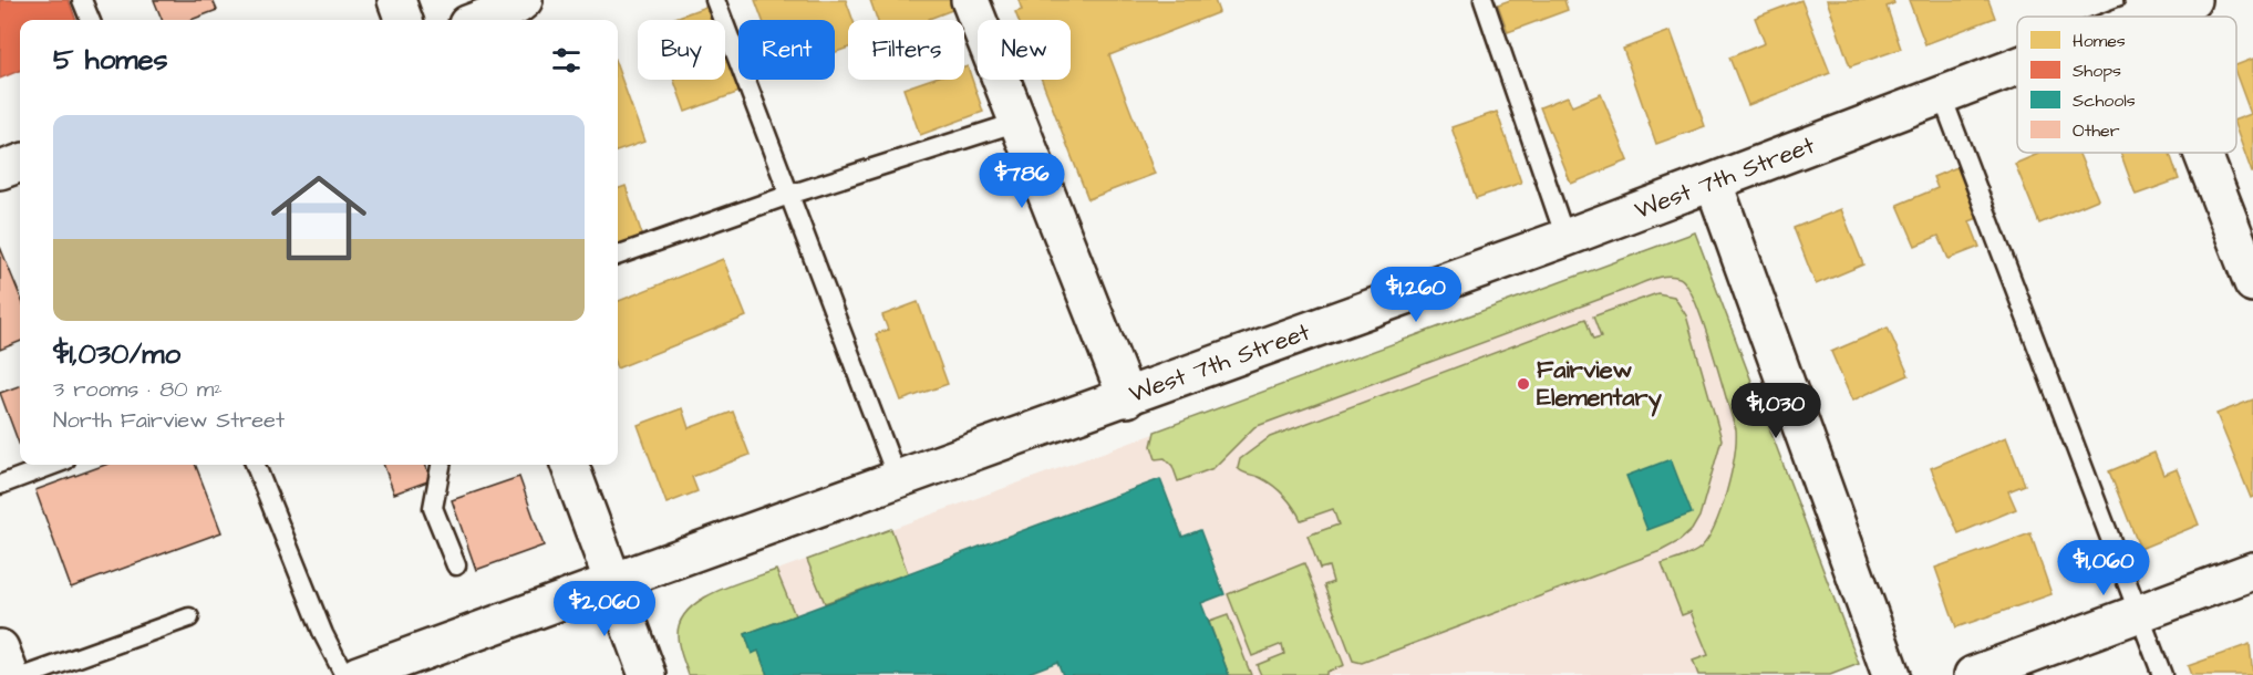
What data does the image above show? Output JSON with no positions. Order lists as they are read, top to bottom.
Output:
{
  "streets": {
    "street": ["West 7th Street"]
  },
  "places": ["Fairview Elementary"],
  "legend": [
    "Homes",
    "Shops",
    "Schools",
    "Other"
  ],
  "page": {
    "chip": [
      "Buy",
      "Rent",
      "Filters",
      "New"
    ],
    "heading": "5 homes",
    "list": [
      {
        "name": "$1,030/mo",
        "note": "3 rooms · 80 m² · North Fairview Street"
      }
    ],
    "price": [
      "$786",
      "$1,260",
      "$1,030",
      "$1,060",
      "$2,060"
    ]
  }
}
